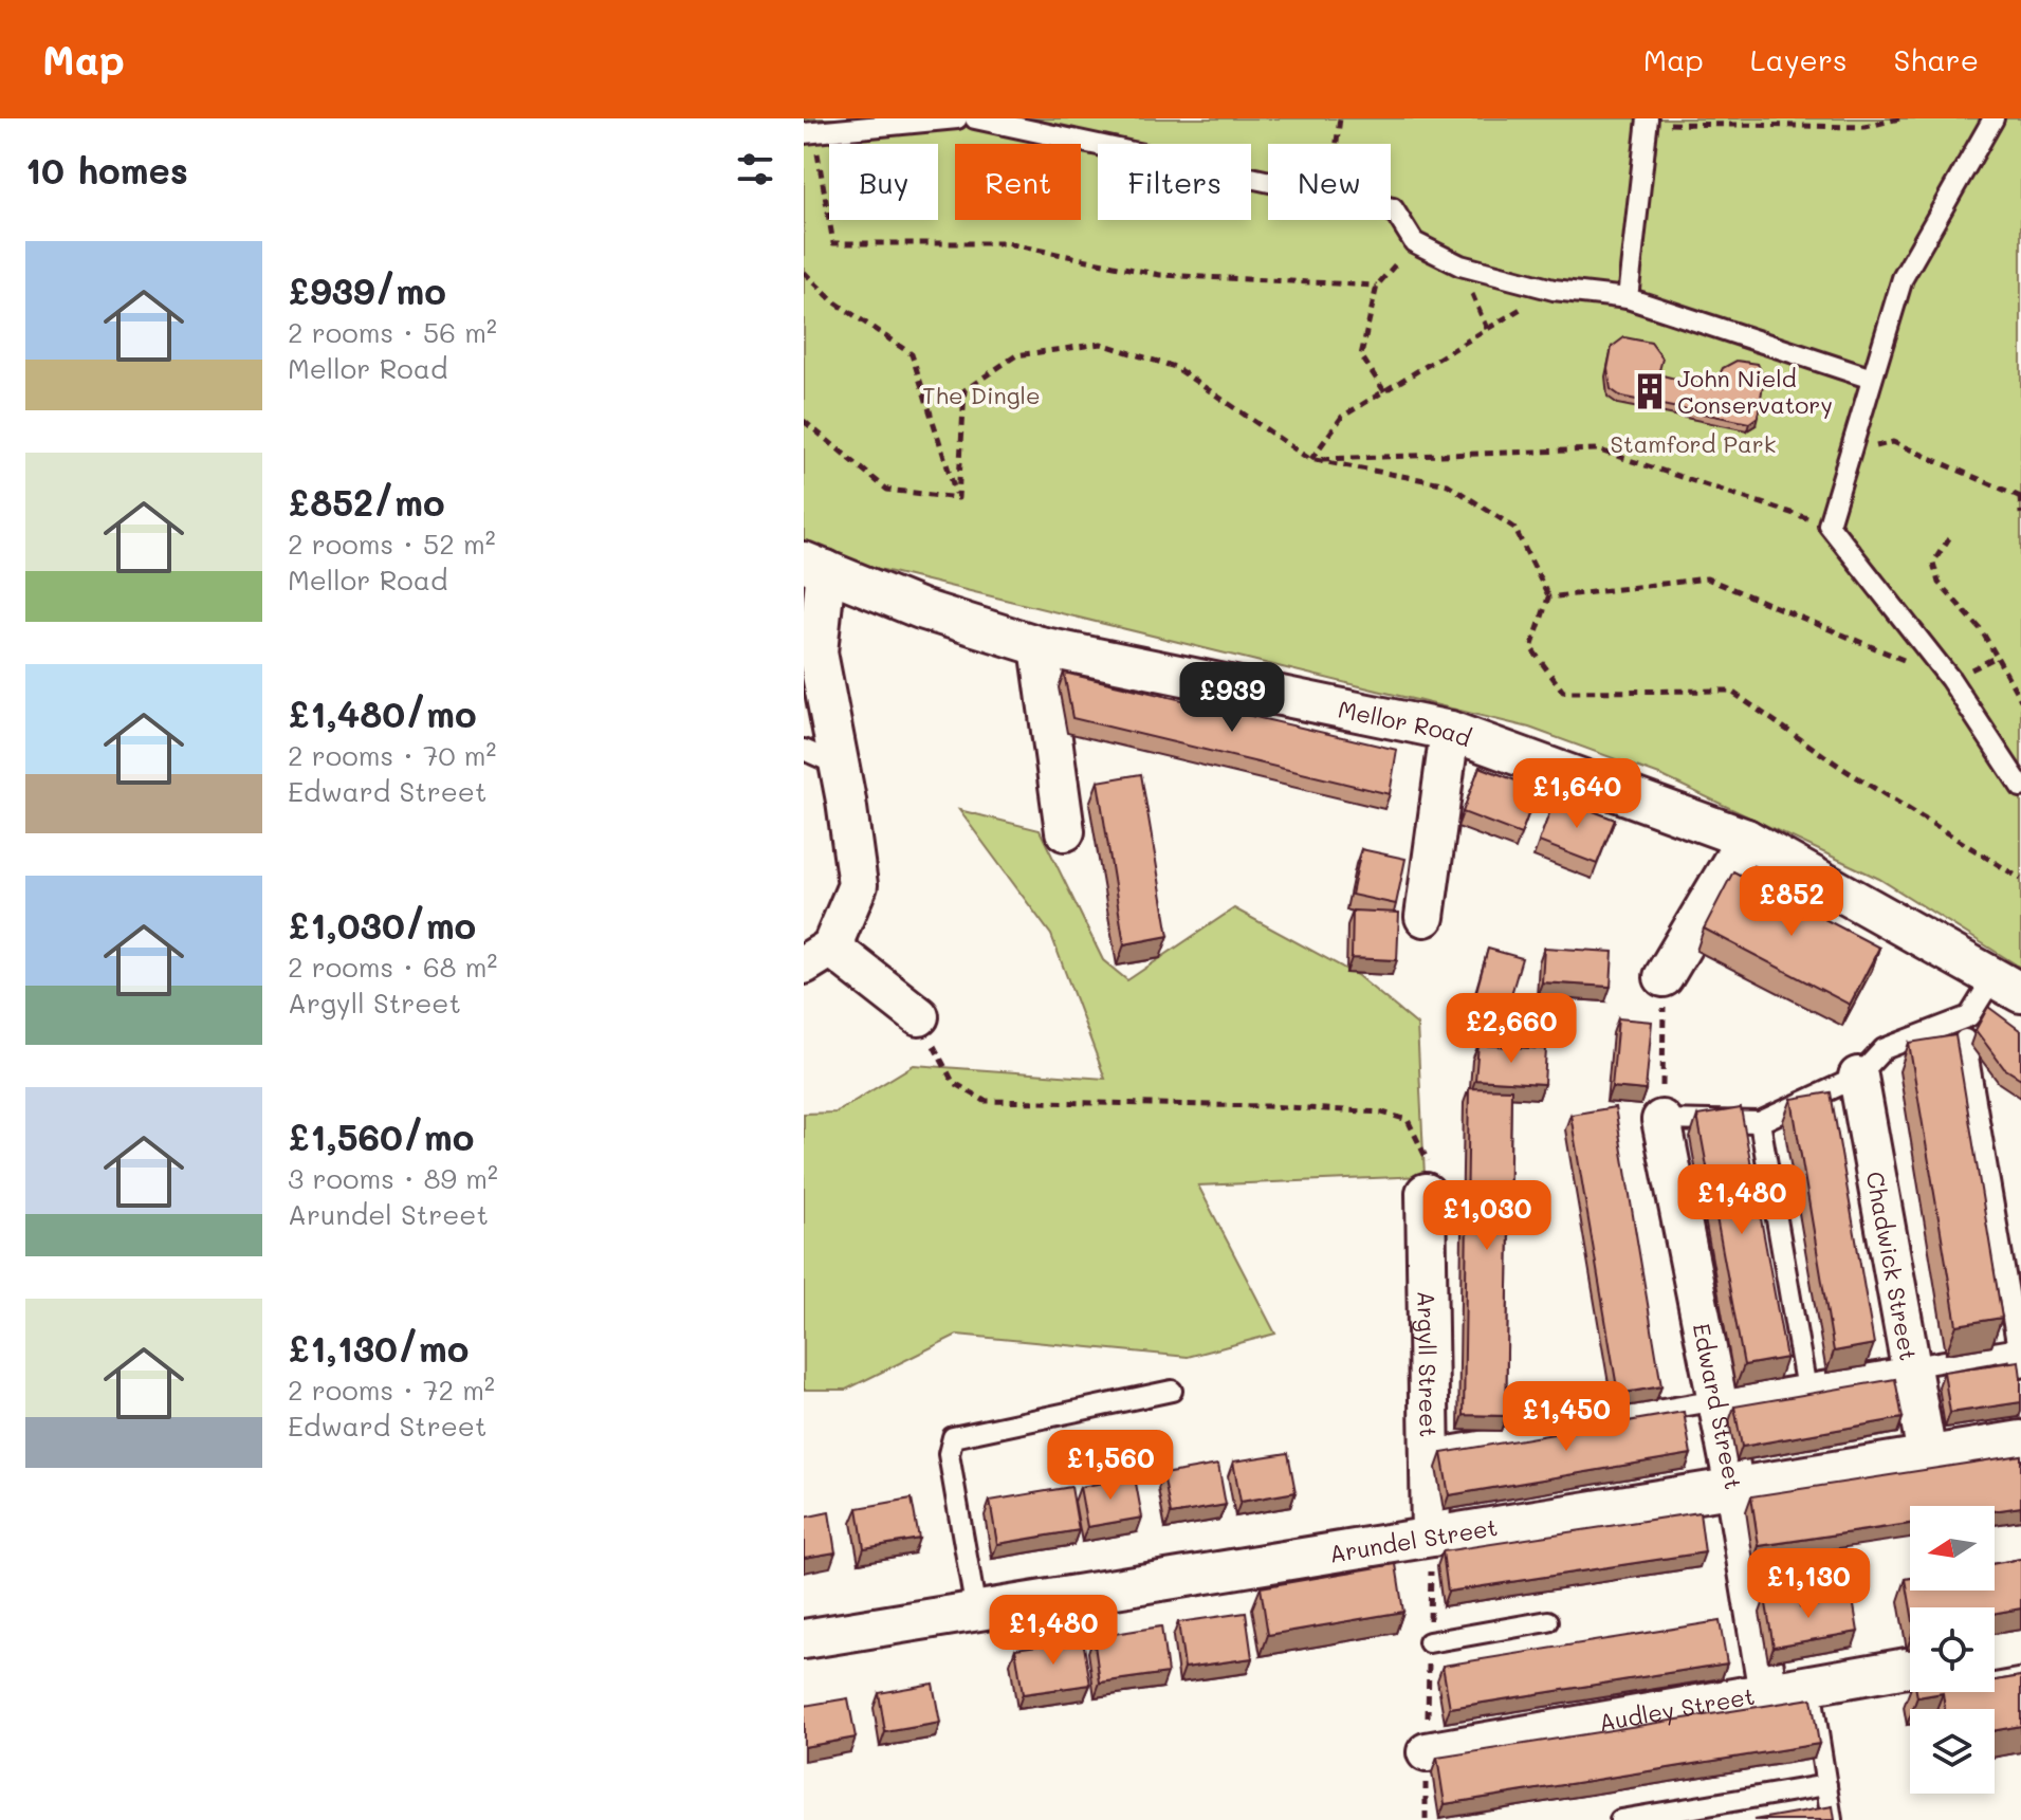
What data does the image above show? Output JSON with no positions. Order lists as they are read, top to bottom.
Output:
{
  "streets": {
    "street": [
      "Mellor Road",
      "Chadwick Street",
      "Argyll Street",
      "Edward Street",
      "Arundel Street",
      "Audley Street"
    ]
  },
  "crossings": [
    ["Chadwick Street", "Arundel Street"],
    ["Argyll Street", "Arundel Street"],
    ["Edward Street", "Arundel Street"],
    ["Edward Street", "Audley Street"]
  ],
  "parks": ["The Dingle", "Stamford Park"],
  "places": {
    "building": ["John Nield Conservatory"]
  },
  "north": "left",
  "page": {
    "header": "Map",
    "nav": ["Map", "Layers", "Share"],
    "heading": "10 homes",
    "chip": [
      "Buy",
      "Rent",
      "Filters",
      "New"
    ],
    "list": [
      {
        "name": "£939/mo",
        "note": "2 rooms · 56 m² · Mellor Road"
      },
      {
        "name": "£852/mo",
        "note": "2 rooms · 52 m² · Mellor Road"
      },
      {
        "name": "£1,480/mo",
        "note": "2 rooms · 70 m² · Edward Street"
      },
      {
        "name": "£1,030/mo",
        "note": "2 rooms · 68 m² · Argyll Street"
      },
      {
        "name": "£1,560/mo",
        "note": "3 rooms · 89 m² · Arundel Street"
      },
      {
        "name": "£1,130/mo",
        "note": "2 rooms · 72 m² · Edward Street"
      }
    ],
    "price": [
      "£939",
      "£1,640",
      "£852",
      "£2,660",
      "£1,480",
      "£1,030",
      "£1,450",
      "£1,560",
      "£1,130",
      "£1,480"
    ]
  }
}
